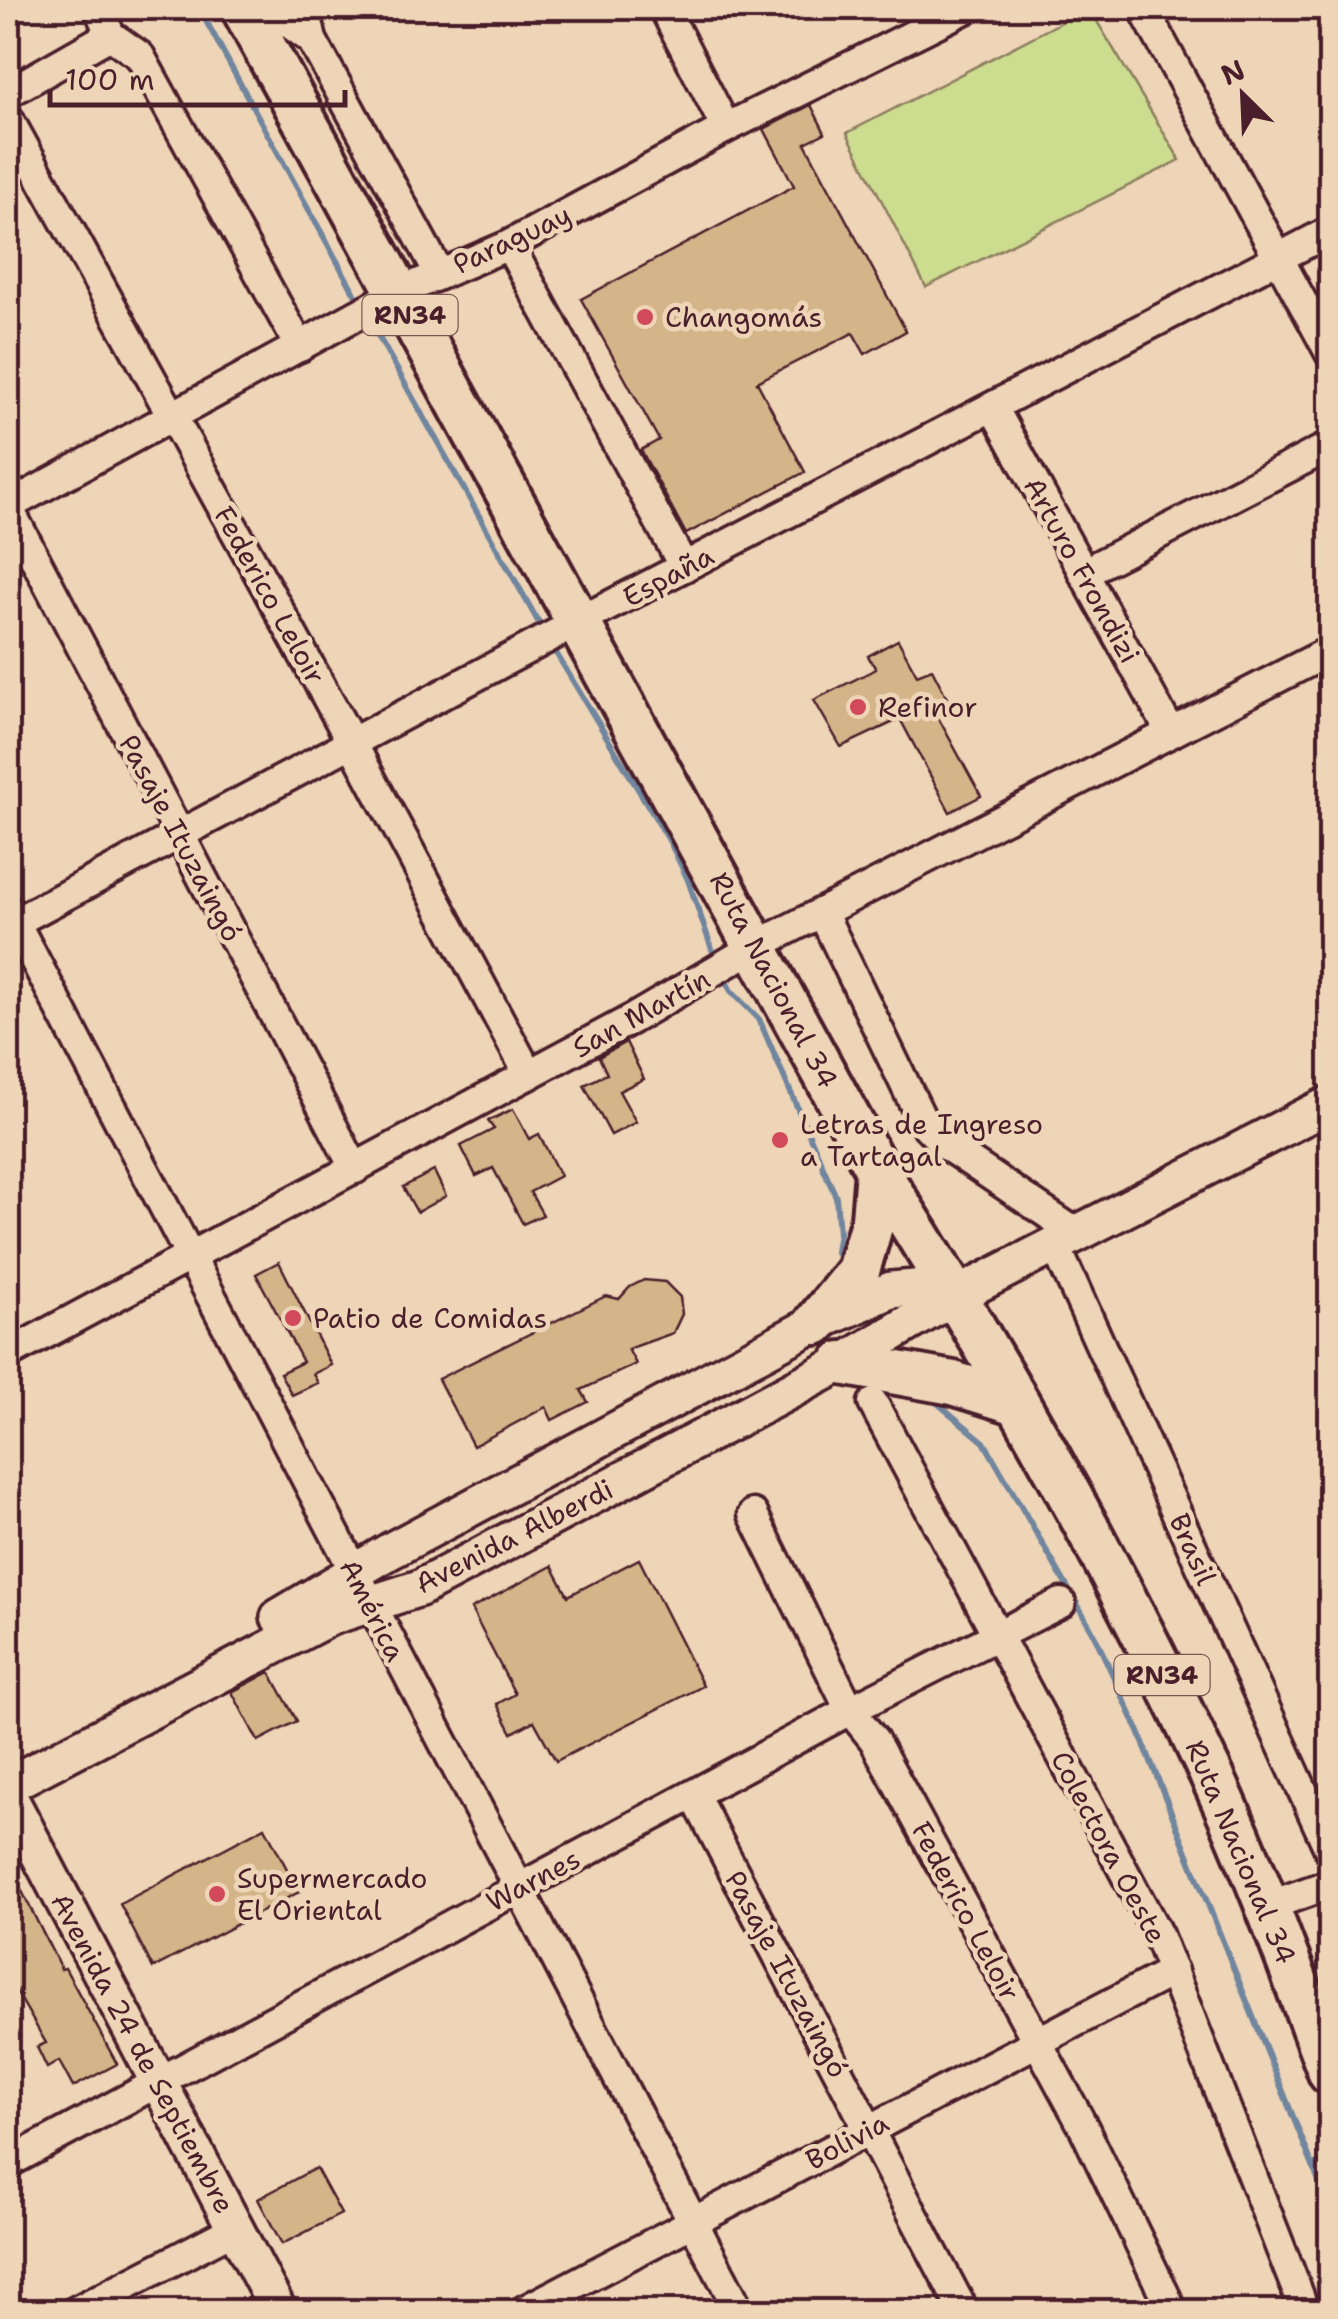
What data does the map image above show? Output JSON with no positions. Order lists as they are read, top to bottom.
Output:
{
  "streets": {
    "highway": ["RN34", "Ruta Nacional 34"],
    "main road": ["Avenida Alberdi", "Avenida 24 de Septiembre"],
    "street": [
      "Paraguay",
      "Arturo Frondizi",
      "España",
      "Federico Leloir",
      "Pasaje Ituzaingó",
      "San Martín",
      "Brasil",
      "América",
      "Colectora Oeste",
      "Warnes",
      "Bolivia"
    ]
  },
  "crossings": [
    ["Paraguay", "Federico Leloir"],
    ["Paraguay", "Pasaje Ituzaingó"],
    ["Paraguay", "Ruta Nacional 34"],
    ["Arturo Frondizi", "España"],
    ["Arturo Frondizi", "San Martín"],
    ["España", "Federico Leloir"],
    ["España", "Pasaje Ituzaingó"],
    ["España", "Ruta Nacional 34"],
    ["España", "América"],
    ["Federico Leloir", "San Martín"],
    ["Federico Leloir", "Warnes"],
    ["Federico Leloir", "Bolivia"],
    ["Pasaje Ituzaingó", "San Martín"],
    ["Pasaje Ituzaingó", "Warnes"],
    ["Pasaje Ituzaingó", "Bolivia"],
    ["Ruta Nacional 34", "San Martín"],
    ["Ruta Nacional 34", "Avenida Alberdi"],
    ["San Martín", "América"],
    ["Avenida Alberdi", "Brasil"],
    ["Avenida Alberdi", "América"],
    ["América", "Warnes"],
    ["América", "Bolivia"],
    ["Colectora Oeste", "Warnes"],
    ["Colectora Oeste", "Bolivia"],
    ["Warnes", "Avenida 24 de Septiembre"]
  ],
  "places": [
    "Changomás",
    "Refinor",
    "Letras de Ingreso a Tartagal",
    "Patio de Comidas",
    "Supermercado El Oriental"
  ],
  "scale_bar": "100 m",
  "north": "top left"
}
